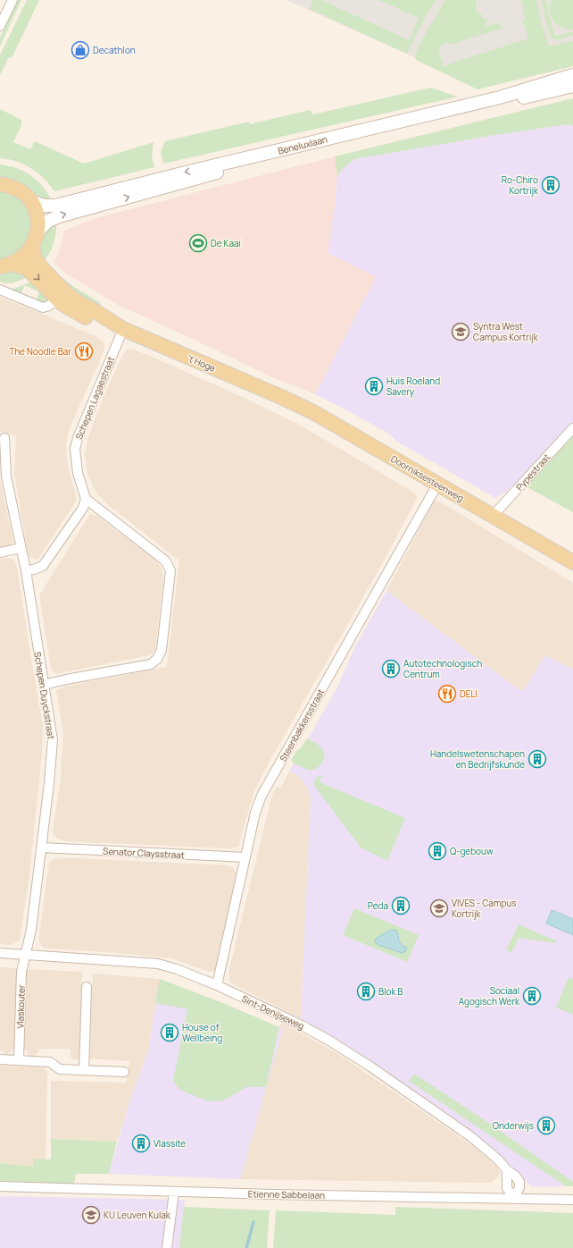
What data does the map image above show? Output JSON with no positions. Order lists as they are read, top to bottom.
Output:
{
  "streets": {
    "main road": ["Beneluxlaan", "'t Hoge", "Doorniksesteenweg"],
    "street": [
      "Schepen Lagaestraat",
      "Pypestraat",
      "Schepen Duyckstraat",
      "Steenbakkersstraat",
      "Senator Claysstraat",
      "Vlaskouter",
      "Sint-Denijseweg",
      "Etienne Sabbelaan"
    ]
  },
  "crossings": [
    ["'t Hoge", "Schepen Lagaestraat"],
    ["'t Hoge", "Doorniksesteenweg"],
    ["Pypestraat", "Doorniksesteenweg"],
    ["Doorniksesteenweg", "Steenbakkersstraat"],
    ["Schepen Duyckstraat", "Senator Claysstraat"],
    ["Schepen Duyckstraat", "Vlaskouter"],
    ["Schepen Duyckstraat", "Sint-Denijseweg"],
    ["Steenbakkersstraat", "Senator Claysstraat"],
    ["Steenbakkersstraat", "Sint-Denijseweg"],
    ["Vlaskouter", "Sint-Denijseweg"],
    ["Sint-Denijseweg", "Etienne Sabbelaan"]
  ],
  "places": {
    "shop": ["Decathlon"],
    "building": [
      "Ro-Chiro Kortrijk",
      "Huis Roeland Savery",
      "Autotechnologisch Centrum",
      "Handelswetenschapen en Bedrijfskunde",
      "Q-gebouw",
      "Peda",
      "Blok B",
      "Sociaal Agogisch Werk",
      "House of Wellbeing",
      "Onderwijs",
      "Vlassite"
    ],
    "sports": ["De Kaai"],
    "school or university": ["Syntra West Campus Kortrijk", "VIVES - Campus Kortrijk", "KU Leuven Kulak"],
    "restaurant": ["The Noodle Bar", "DELI"]
  }
}
